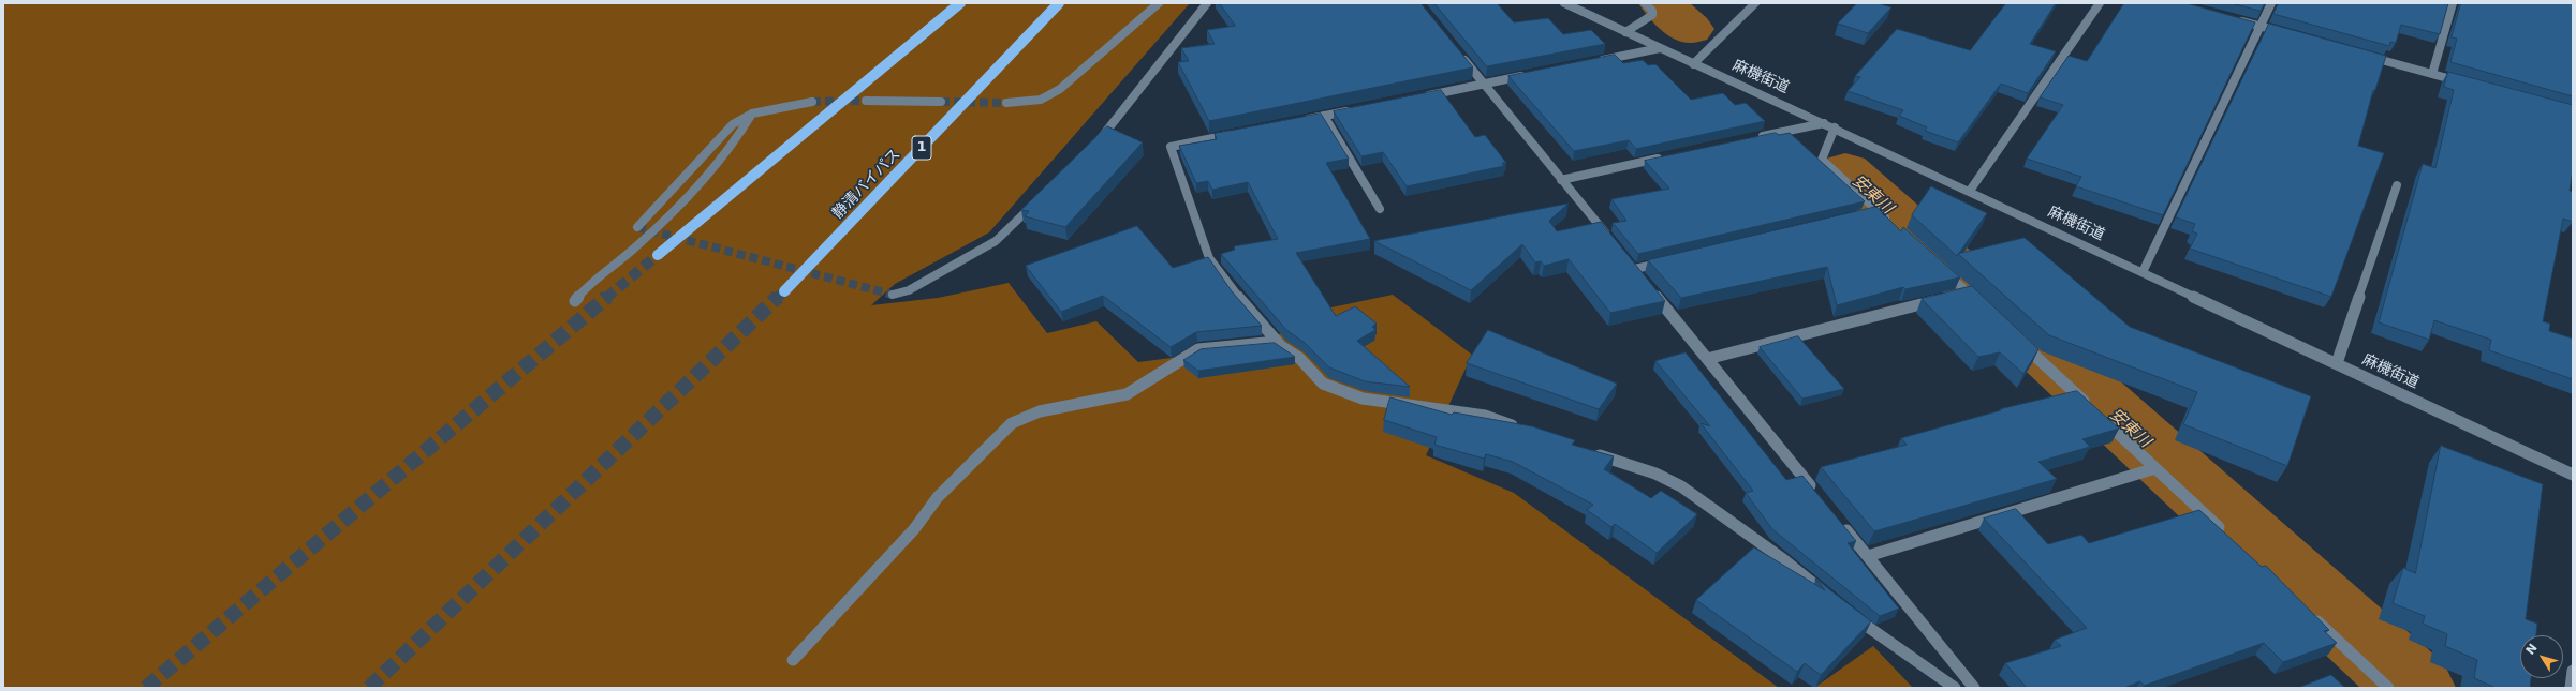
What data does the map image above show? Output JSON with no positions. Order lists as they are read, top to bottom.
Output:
{
  "streets": {
    "highway": ["1", "静清バイパス"],
    "street": ["麻機街道"]
  },
  "water": ["安東川"],
  "north": "top left"
}
